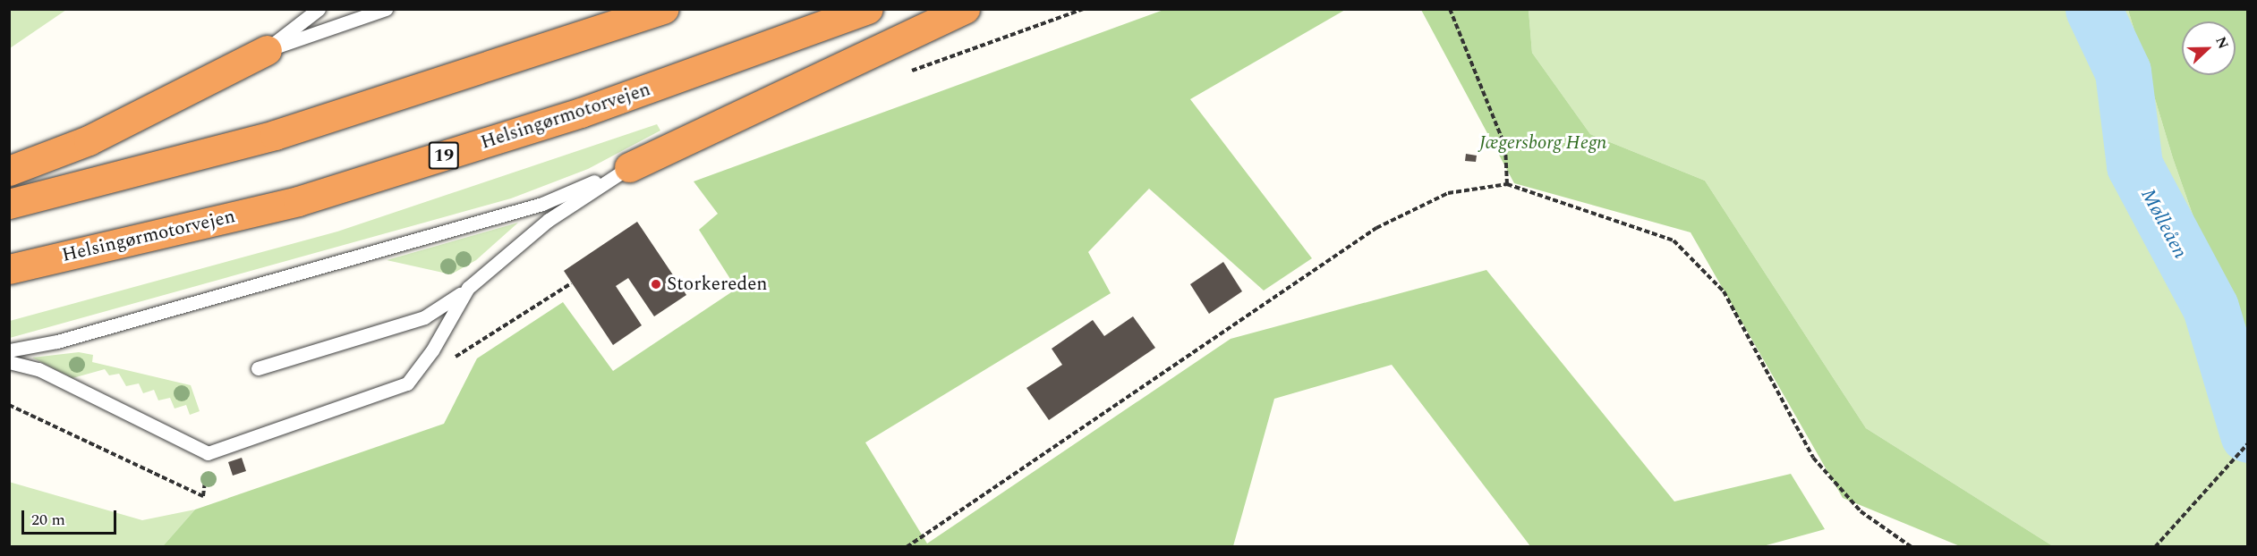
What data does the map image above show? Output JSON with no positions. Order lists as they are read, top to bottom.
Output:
{
  "streets": {
    "highway": ["Helsingørmotorvejen", "19"]
  },
  "water": ["Mølleåen"],
  "parks": ["Jægersborg Hegn"],
  "places": ["Storkereden"],
  "scale_bar": "20 m",
  "north": "right"
}
